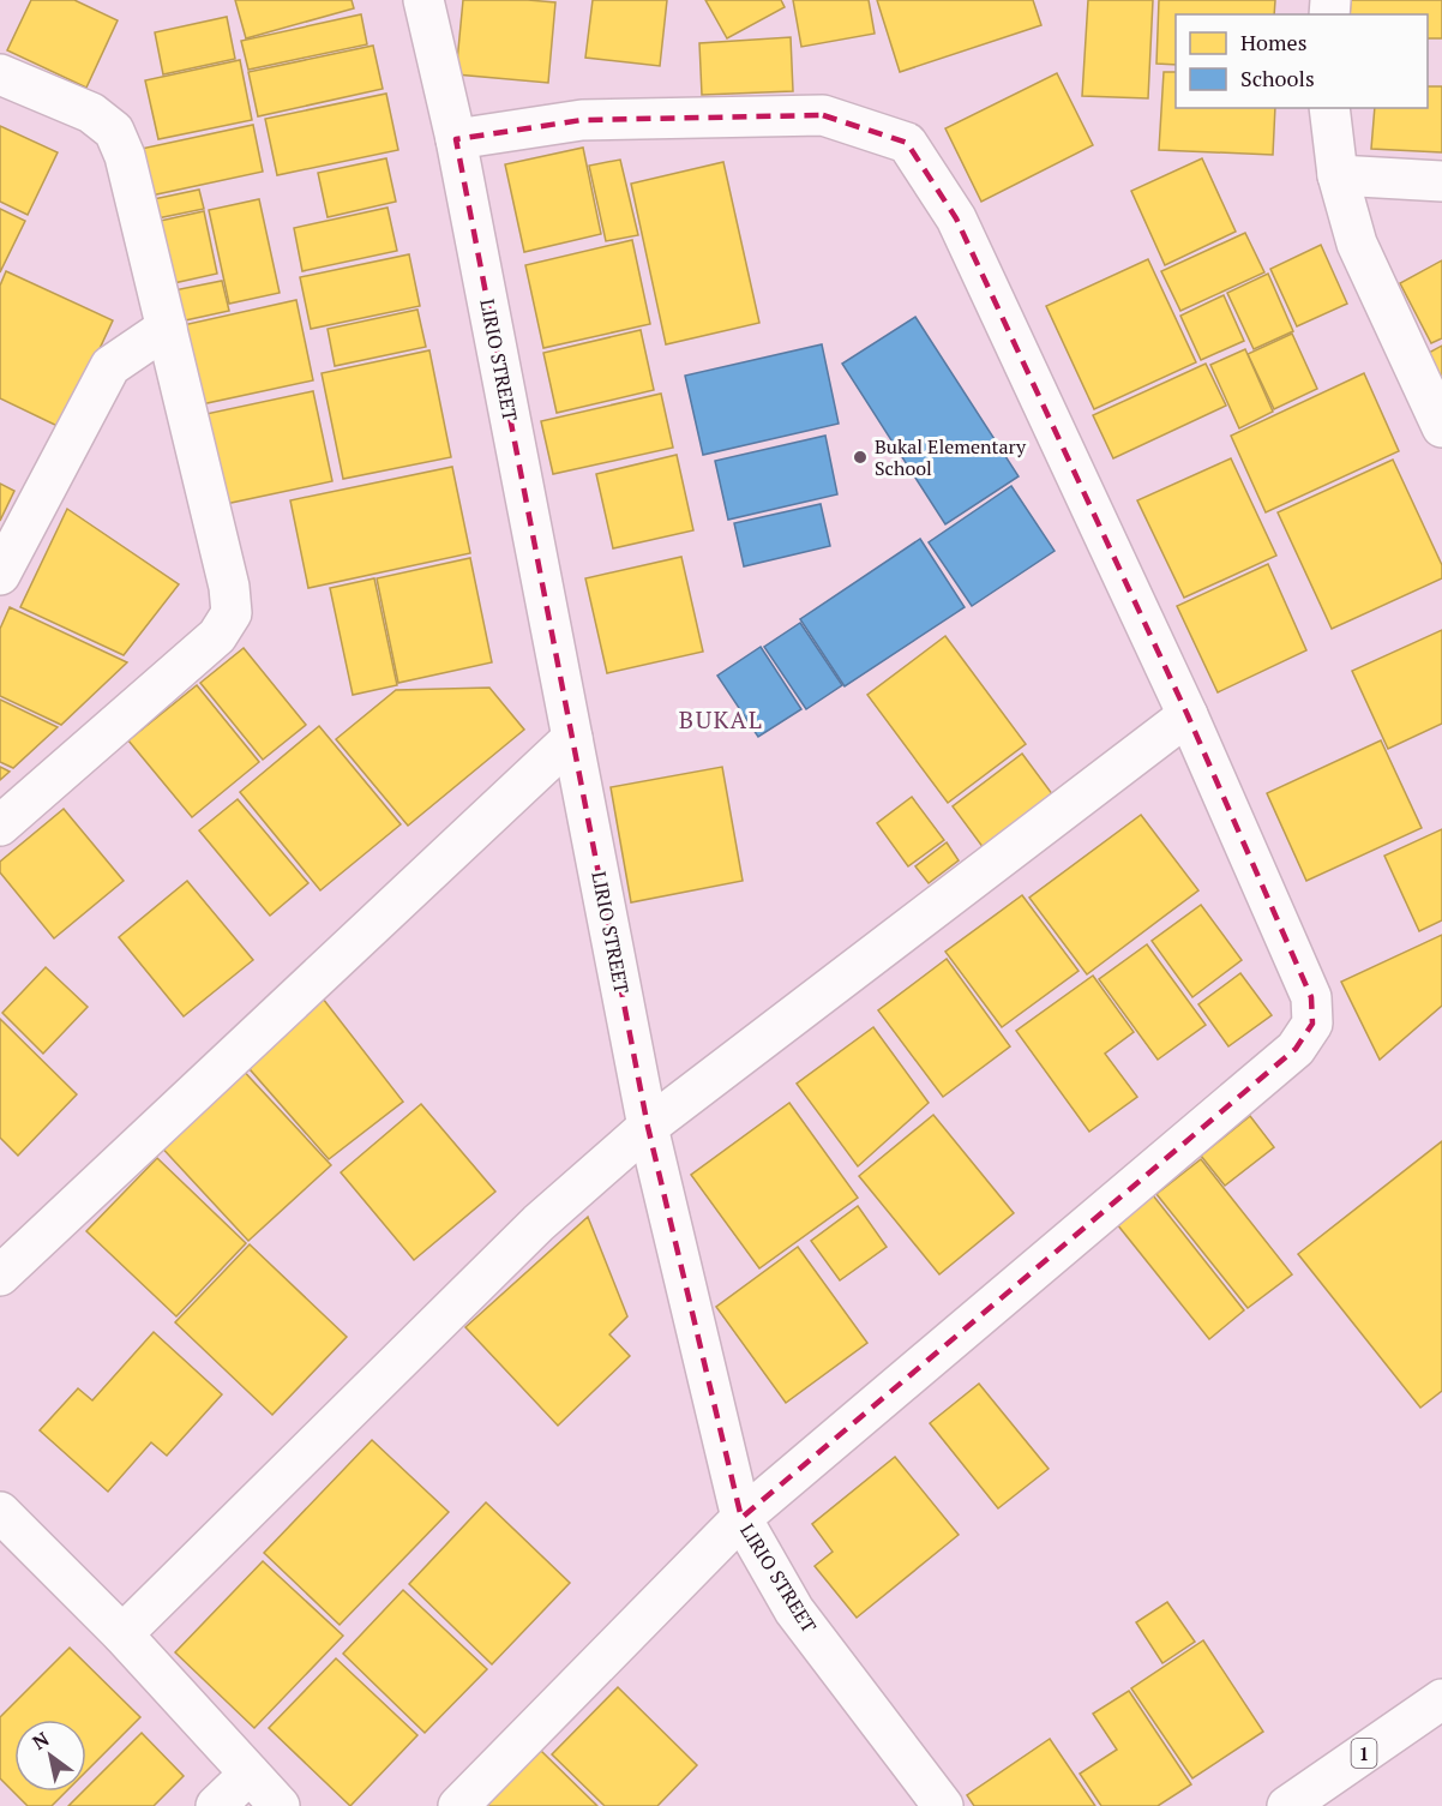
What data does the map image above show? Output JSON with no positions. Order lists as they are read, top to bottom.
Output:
{
  "streets": {
    "street": ["LIRIO STREET", "1"]
  },
  "districts": ["BUKAL"],
  "places": ["Bukal Elementary School"],
  "legend": ["Homes", "Schools"],
  "north": "top left"
}
